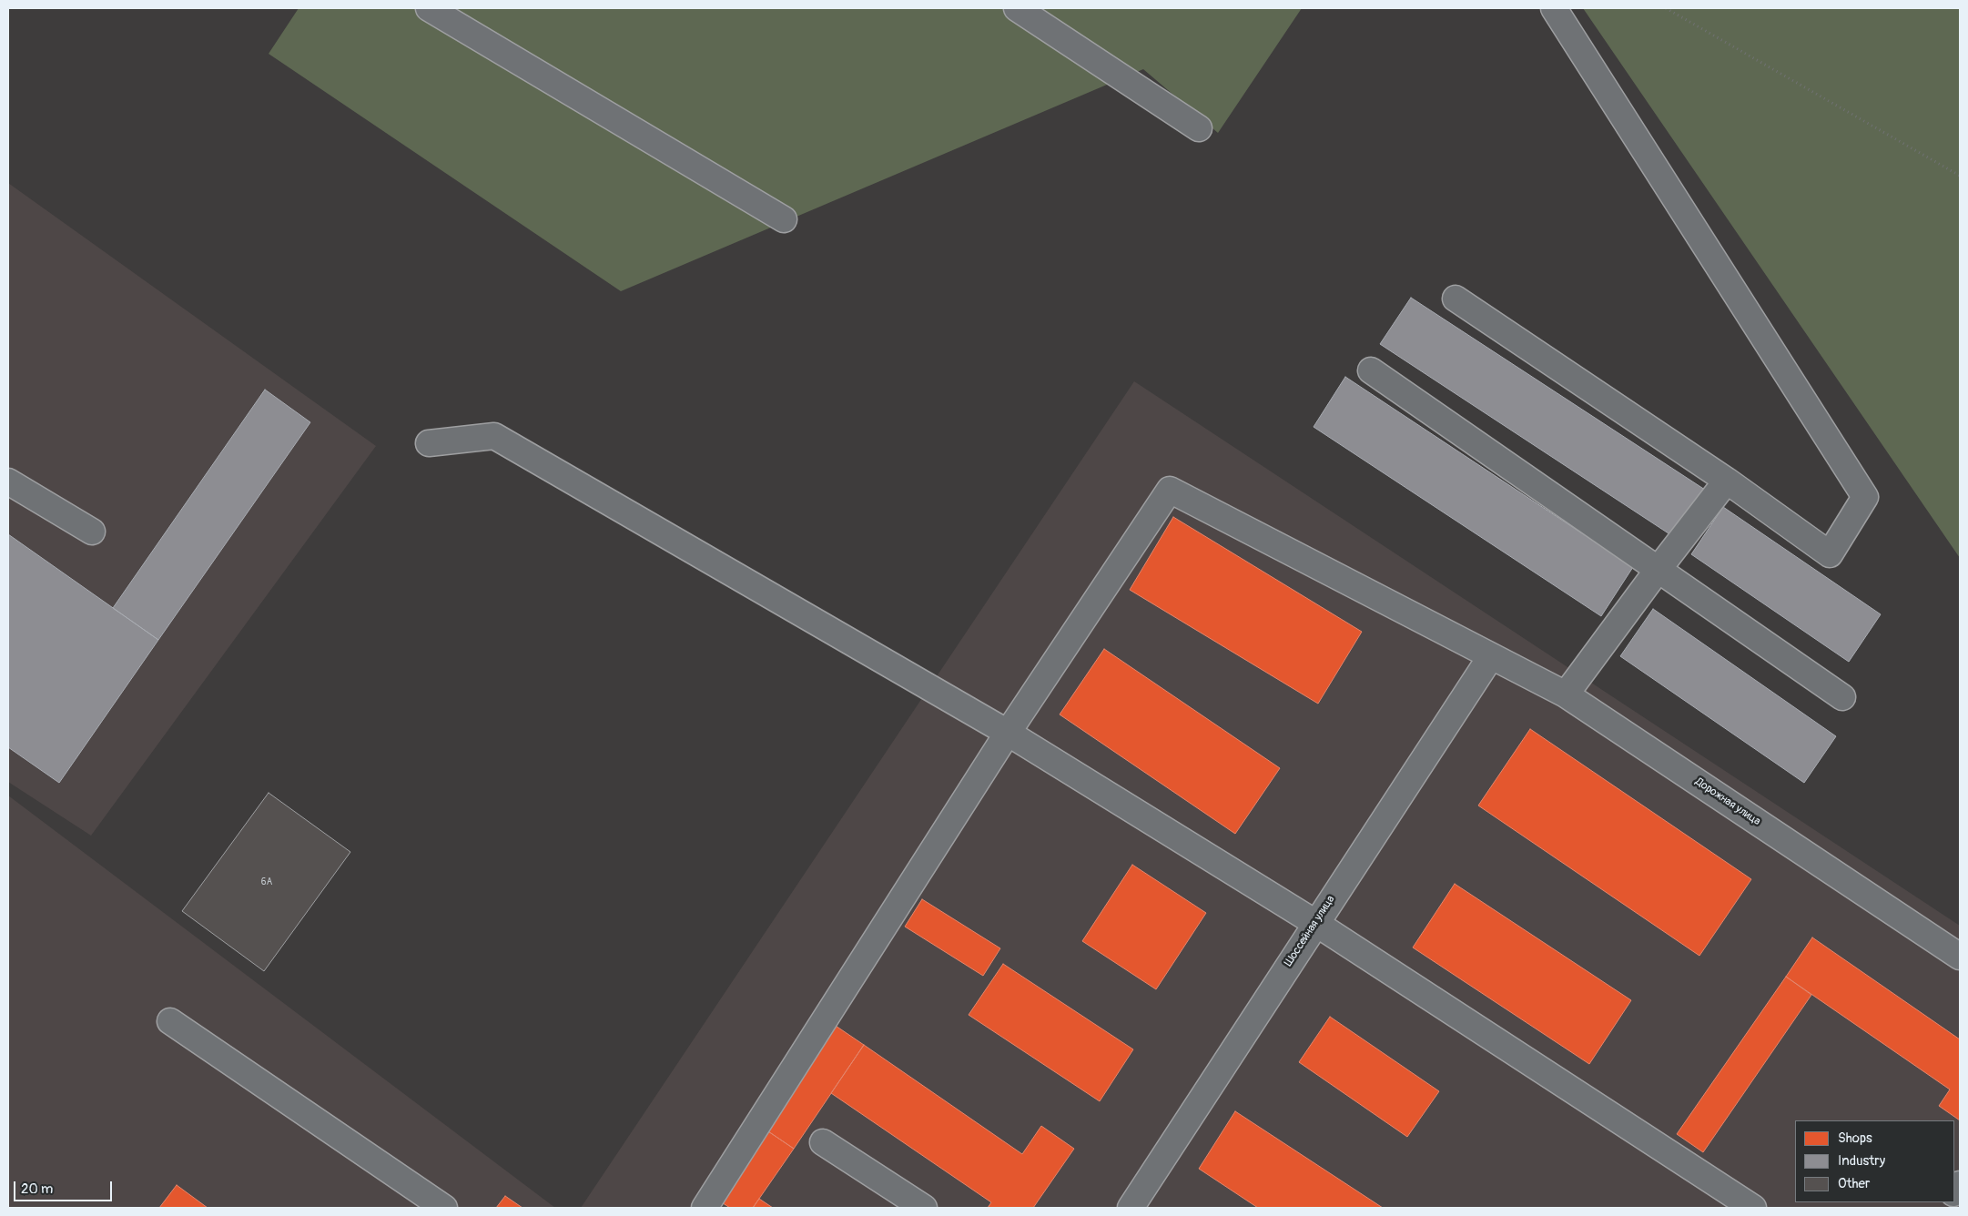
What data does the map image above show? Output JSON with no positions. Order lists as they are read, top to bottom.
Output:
{
  "streets": {
    "street": ["Дорожная улица", "Шоссейная улица"]
  },
  "crossings": [
    ["Дорожная улица", "Шоссейная улица"]
  ],
  "house_numbers": ["6А"],
  "legend": ["Shops", "Industry", "Other"],
  "scale_bar": "20 m"
}
